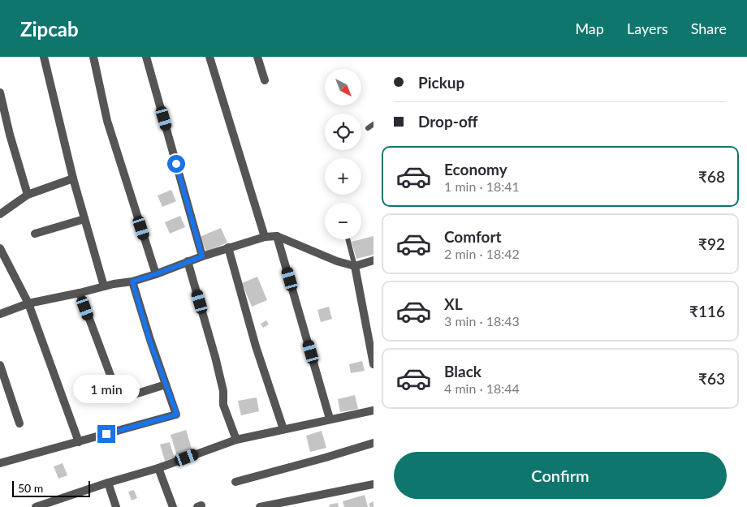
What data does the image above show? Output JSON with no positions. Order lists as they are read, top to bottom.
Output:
{
  "scale_bar": "50 m",
  "north": "bottom right",
  "page": {
    "header": "Zipcab",
    "nav": ["Map", "Layers", "Share"],
    "banner": ["Pickup", "Drop-off"],
    "map_buttons": ["+", "−"],
    "list": [
      {
        "name": "Economy",
        "note": "1 min · 18:41",
        "value": "₹68"
      },
      {
        "name": "Comfort",
        "note": "2 min · 18:42",
        "value": "₹92"
      },
      {
        "name": "XL",
        "note": "3 min · 18:43",
        "value": "₹116"
      },
      {
        "name": "Black",
        "note": "4 min · 18:44",
        "value": "₹63"
      }
    ],
    "bubble": "1 min",
    "buttons": "Confirm",
    "scale": "50 m"
  }
}
